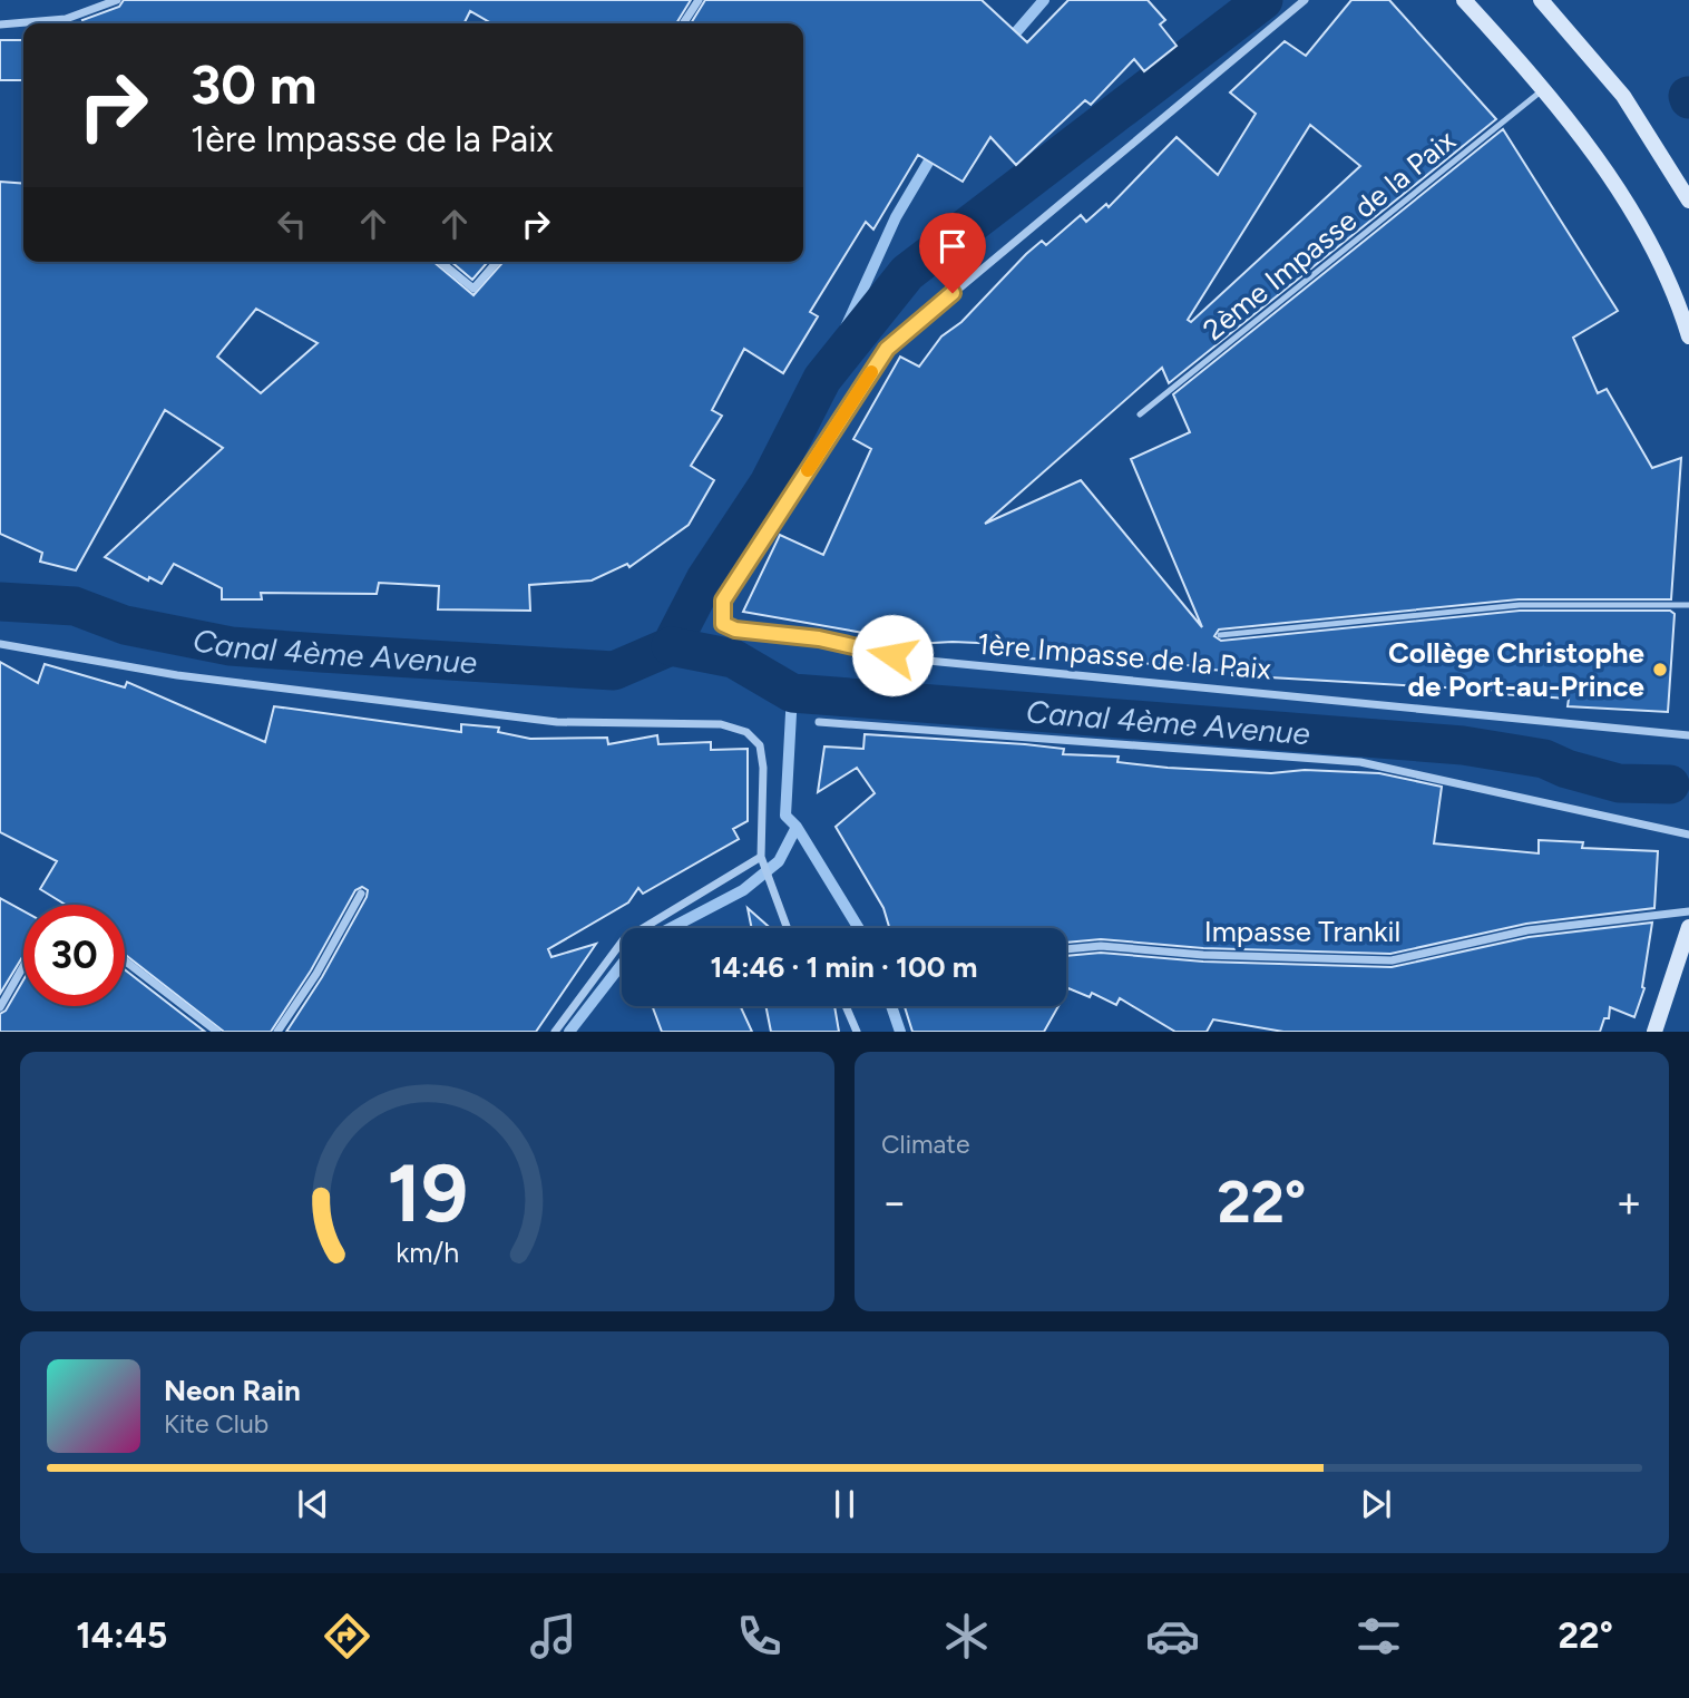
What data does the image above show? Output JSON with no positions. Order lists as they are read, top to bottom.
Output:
{
  "streets": {
    "street": ["1ère Impasse de la Paix", "Impasse Trankil"],
    "lane": ["2ème Impasse de la Paix"]
  },
  "water": ["Canal 4ème Avenue"],
  "places": ["Collège Christophe de Port-au-Prince"],
  "page": {
    "turn": ["30 m", "1ère Impasse de la Paix"],
    "limit": "30",
    "trip": "14:46 · 1 min · 100 m",
    "tile": "Climate",
    "heat": ["−", "22°", "+"],
    "song": ["Neon Rain", "Kite Club"],
    "tabs": ["14:45", "22°"],
    "gauge": ["19", "km/h"]
  }
}
